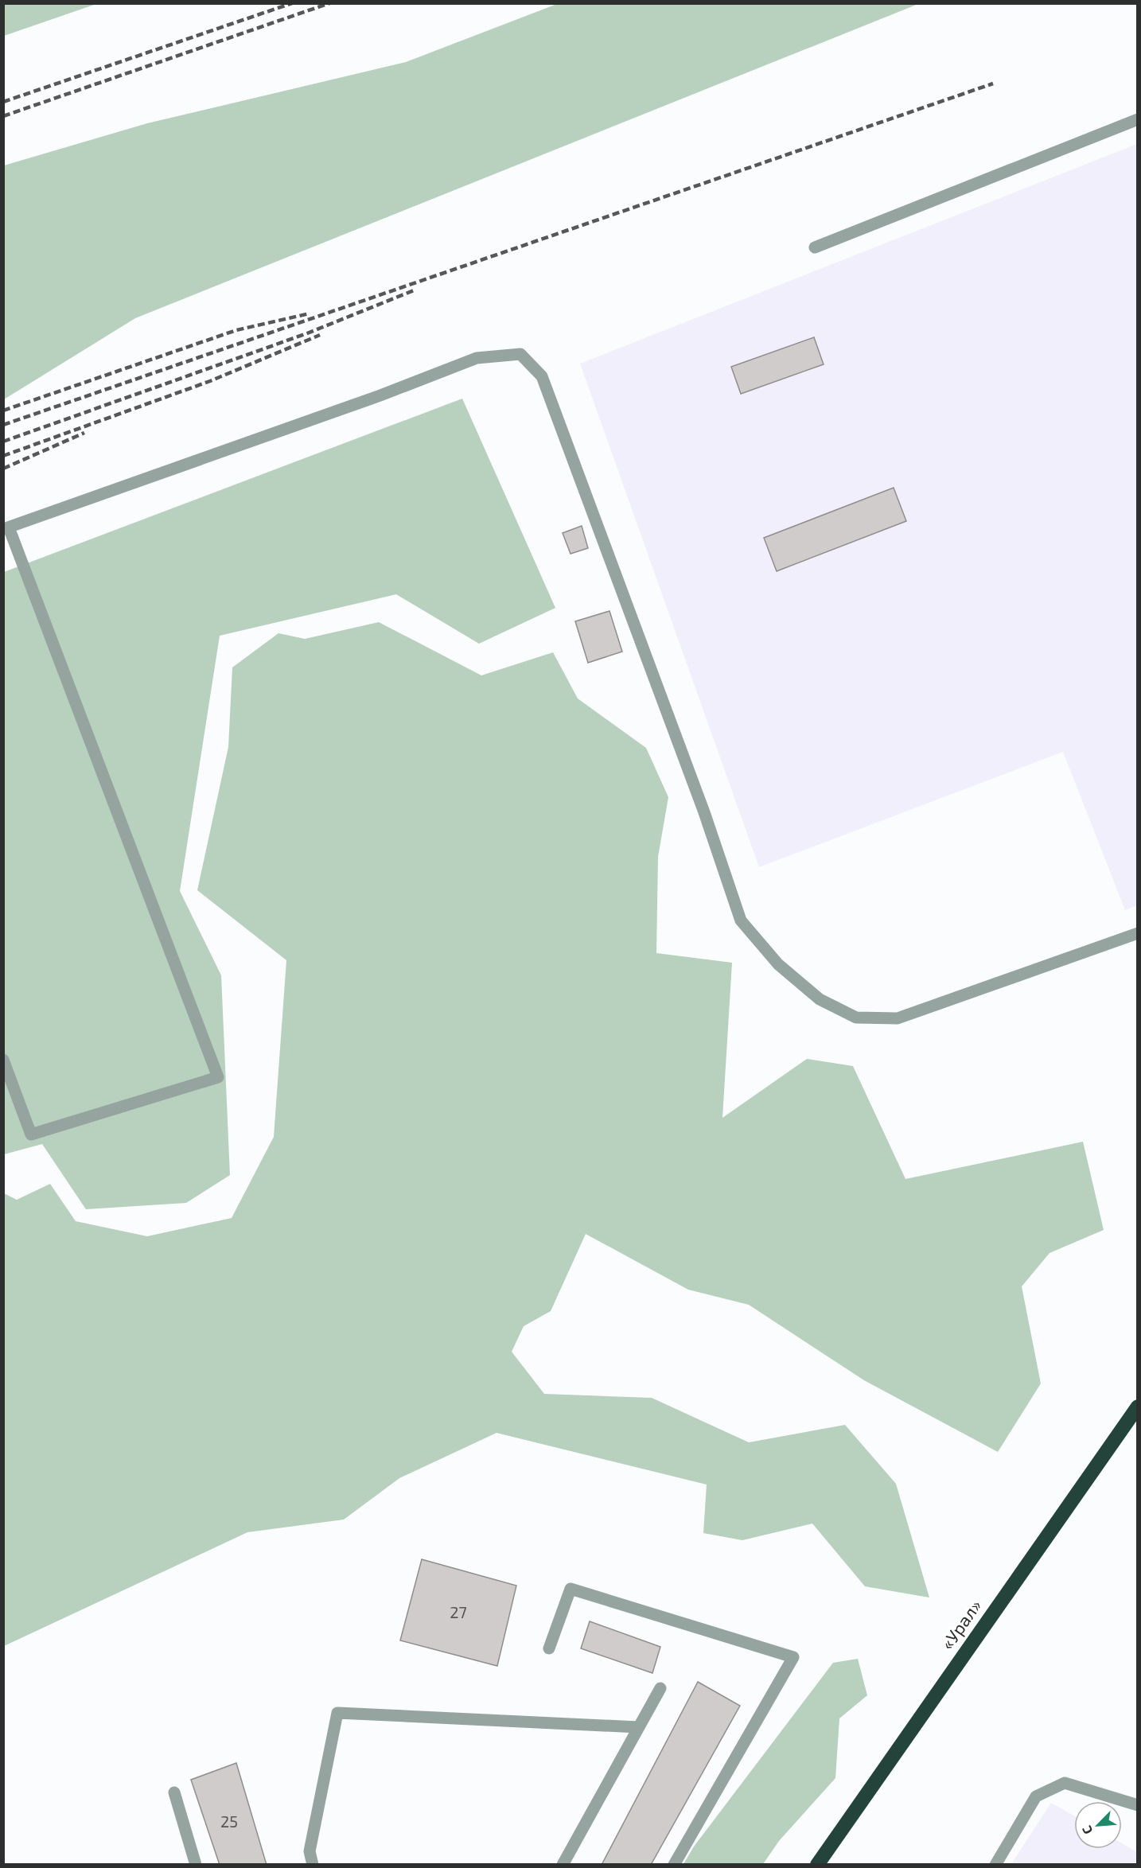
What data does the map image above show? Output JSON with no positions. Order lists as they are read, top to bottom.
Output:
{
  "streets": {
    "highway": ["«Урал»"]
  },
  "house_numbers": ["27", "25"],
  "north": "bottom left"
}
